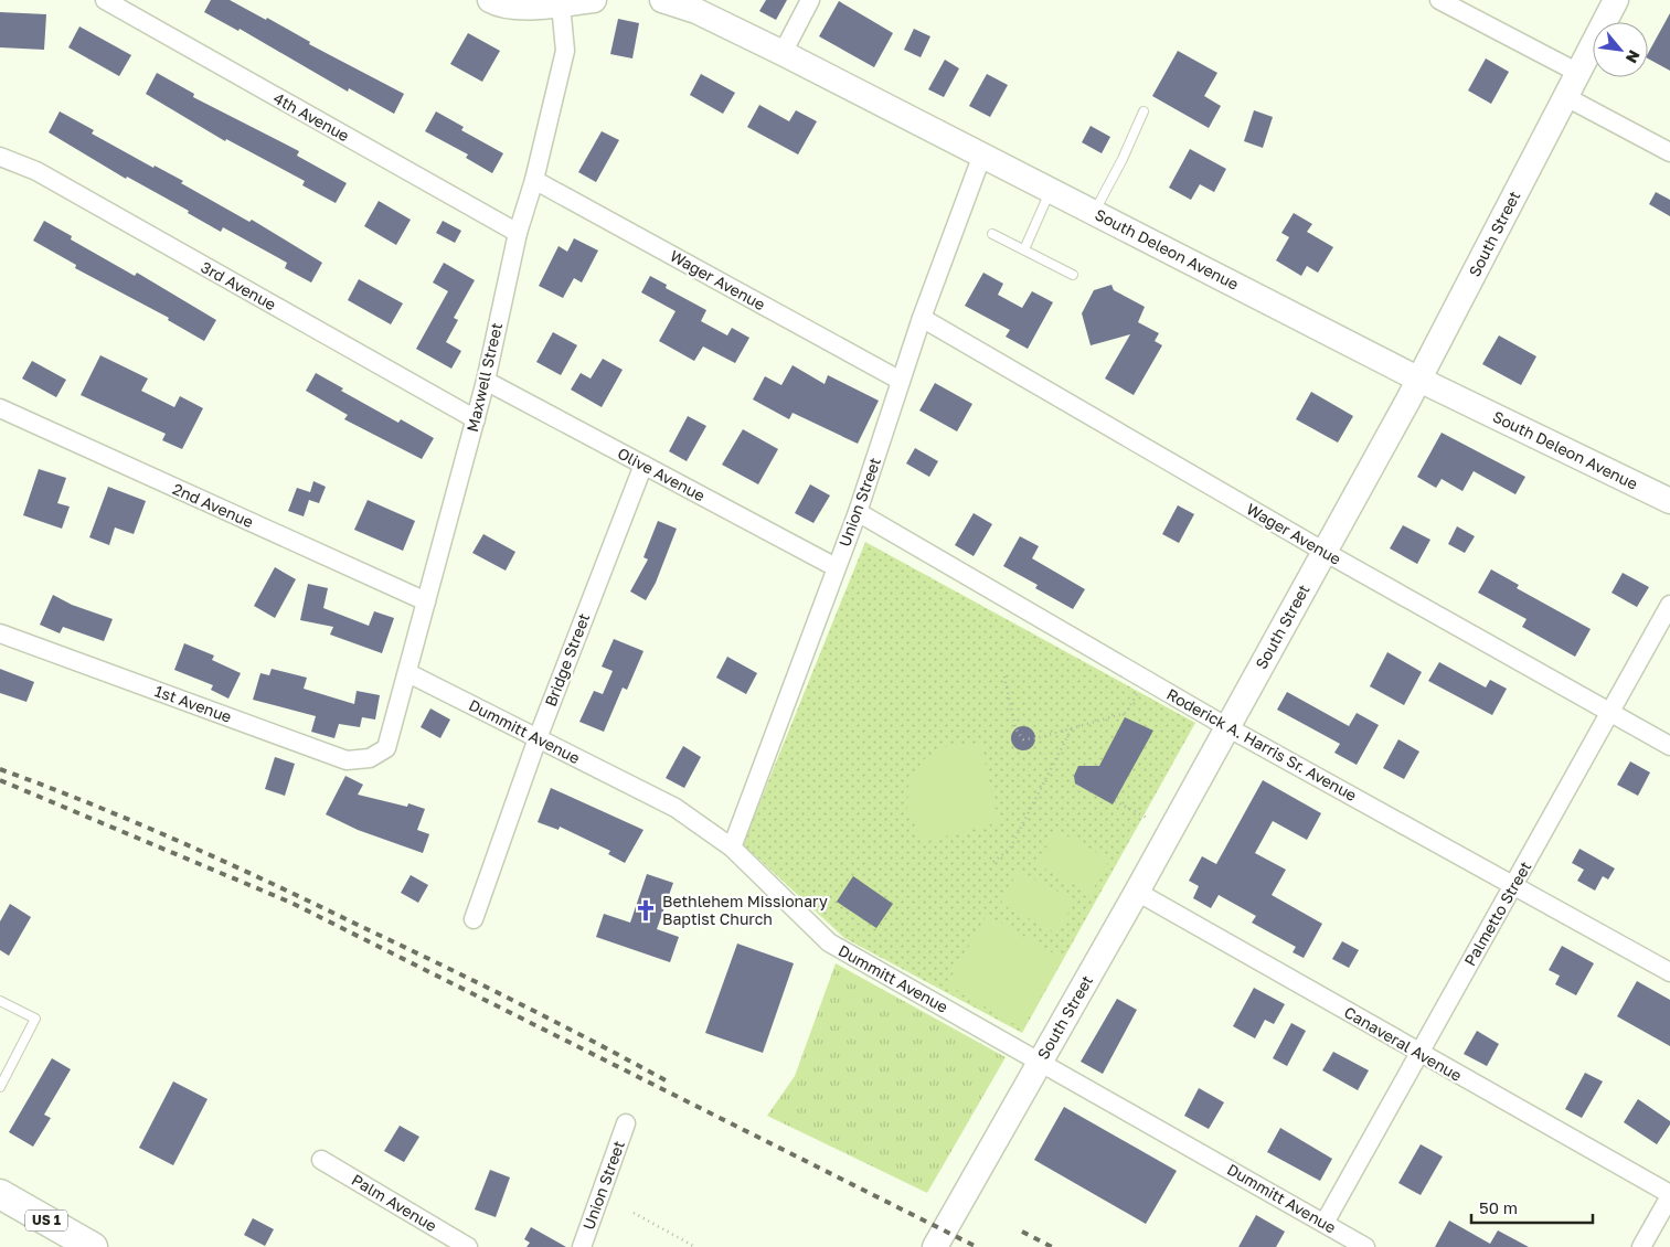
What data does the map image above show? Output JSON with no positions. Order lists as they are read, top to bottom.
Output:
{
  "streets": {
    "main road": ["South Street", "South Deleon Avenue", "US 1"],
    "street": [
      "4th Avenue",
      "Wager Avenue",
      "3rd Avenue",
      "Maxwell Street",
      "Olive Avenue",
      "Union Street",
      "2nd Avenue",
      "Bridge Street",
      "1st Avenue",
      "Dummitt Avenue",
      "Roderick A. Harris Sr. Avenue",
      "Palmetto Street",
      "Canaveral Avenue",
      "Palm Avenue"
    ]
  },
  "crossings": [
    ["4th Avenue", "Maxwell Street"],
    ["South Street", "South Deleon Avenue"],
    ["South Street", "Wager Avenue"],
    ["South Street", "Dummitt Avenue"],
    ["South Street", "Roderick A. Harris Sr. Avenue"],
    ["South Street", "Canaveral Avenue"],
    ["South Deleon Avenue", "Union Street"],
    ["Wager Avenue", "Maxwell Street"],
    ["Wager Avenue", "Union Street"],
    ["Wager Avenue", "Palmetto Street"],
    ["3rd Avenue", "Maxwell Street"],
    ["Maxwell Street", "Olive Avenue"],
    ["Maxwell Street", "2nd Avenue"],
    ["Maxwell Street", "1st Avenue"],
    ["Maxwell Street", "Dummitt Avenue"],
    ["Olive Avenue", "Union Street"],
    ["Olive Avenue", "Bridge Street"],
    ["Union Street", "Dummitt Avenue"],
    ["Union Street", "Roderick A. Harris Sr. Avenue"],
    ["Bridge Street", "Dummitt Avenue"],
    ["Dummitt Avenue", "Palmetto Street"],
    ["Roderick A. Harris Sr. Avenue", "Palmetto Street"],
    ["Palmetto Street", "Canaveral Avenue"]
  ],
  "places": {
    "church": ["Bethlehem Missionary Baptist Church"]
  },
  "scale_bar": "50 m",
  "north": "bottom right"
}
